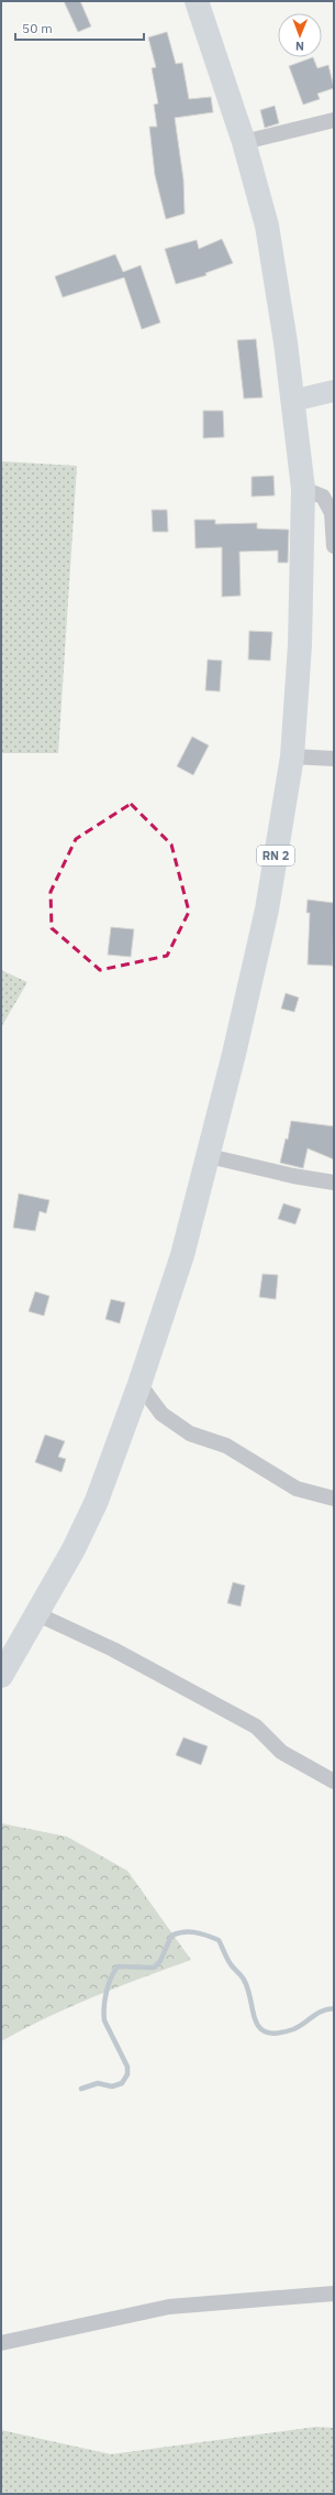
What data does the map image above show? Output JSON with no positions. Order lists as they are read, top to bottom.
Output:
{
  "streets": {
    "main road": ["RN 2"]
  },
  "scale_bar": "50 m",
  "north": "bottom"
}
